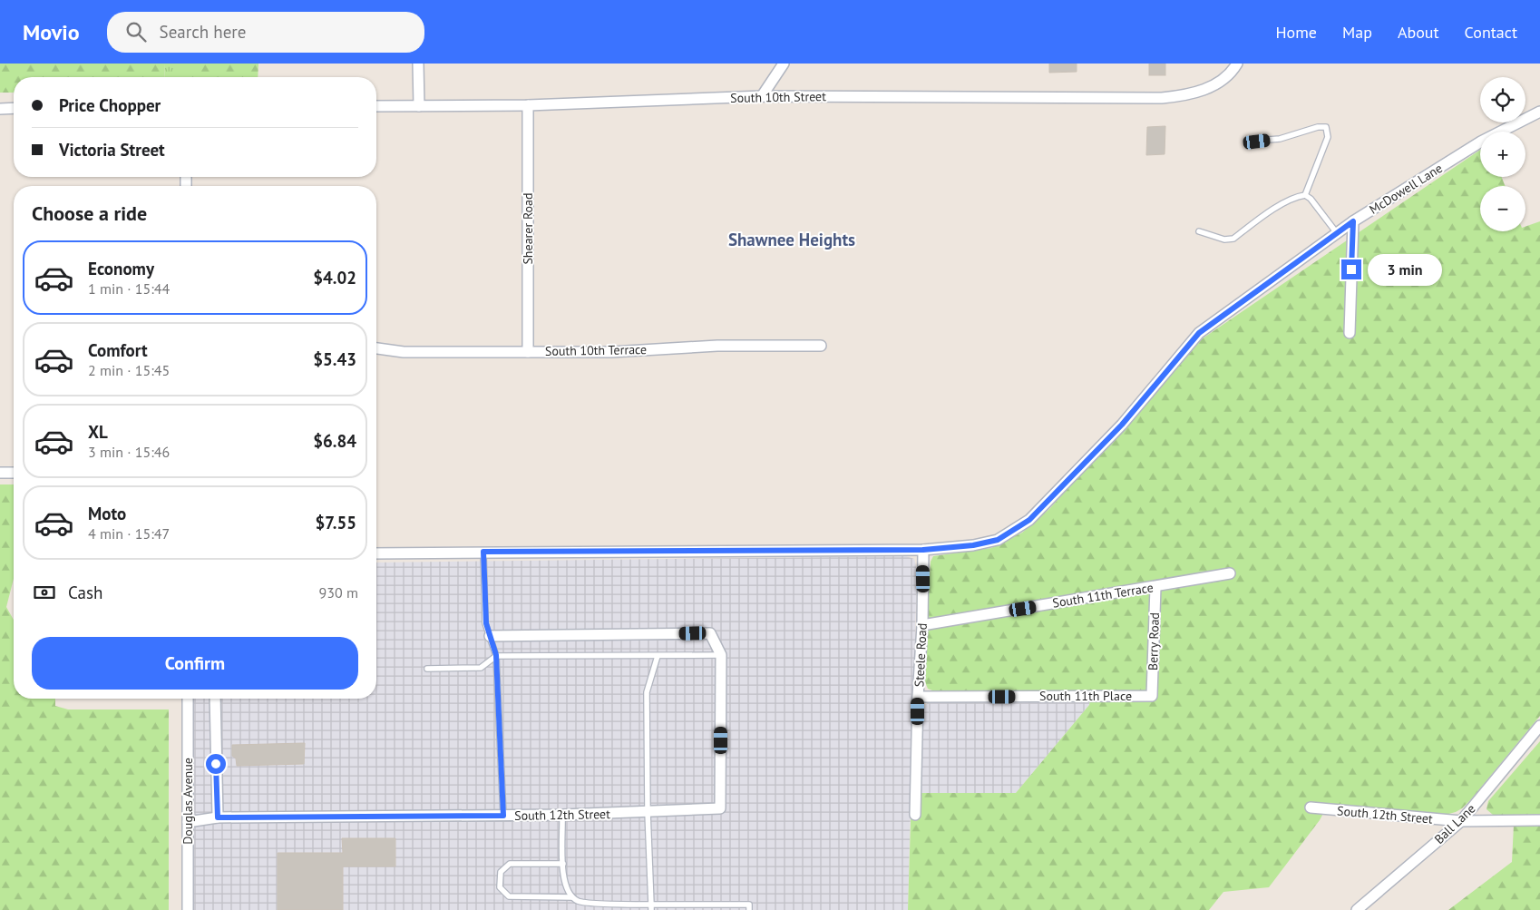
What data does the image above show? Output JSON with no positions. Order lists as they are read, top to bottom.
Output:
{
  "streets": {
    "street": [
      "South 10th Street",
      "McDowell Lane",
      "Shearer Road",
      "South 10th Terrace",
      "South 11th Terrace",
      "Berry Road",
      "Steele Road",
      "South 11th Place",
      "Douglas Avenue",
      "South 12th Street",
      "Ball Lane"
    ]
  },
  "crossings": [
    ["South 10th Street", "Shearer Road"],
    ["McDowell Lane", "Steele Road"],
    ["Shearer Road", "South 10th Terrace"],
    ["South 11th Terrace", "Berry Road"],
    ["South 11th Terrace", "Steele Road"],
    ["Berry Road", "South 11th Place"],
    ["Steele Road", "South 11th Place"],
    ["Douglas Avenue", "South 12th Street"],
    ["South 12th Street", "Ball Lane"]
  ],
  "districts": ["Shawnee Heights"],
  "page": {
    "header": "Movio",
    "search": "Search here",
    "nav": [
      "Home",
      "Map",
      "About",
      "Contact"
    ],
    "map_buttons": ["+", "−"],
    "banner": ["Price Chopper", "Victoria Street"],
    "heading": "Choose a ride",
    "list": [
      {
        "name": "Economy",
        "note": "1 min · 15:44",
        "value": "$4.02"
      },
      {
        "name": "Comfort",
        "note": "2 min · 15:45",
        "value": "$5.43"
      },
      {
        "name": "XL",
        "note": "3 min · 15:46",
        "value": "$6.84"
      },
      {
        "name": "Moto",
        "note": "4 min · 15:47",
        "value": "$7.55"
      }
    ],
    "bubble": "3 min",
    "pay": ["Cash", "930 m"],
    "buttons": "Confirm"
  }
}
